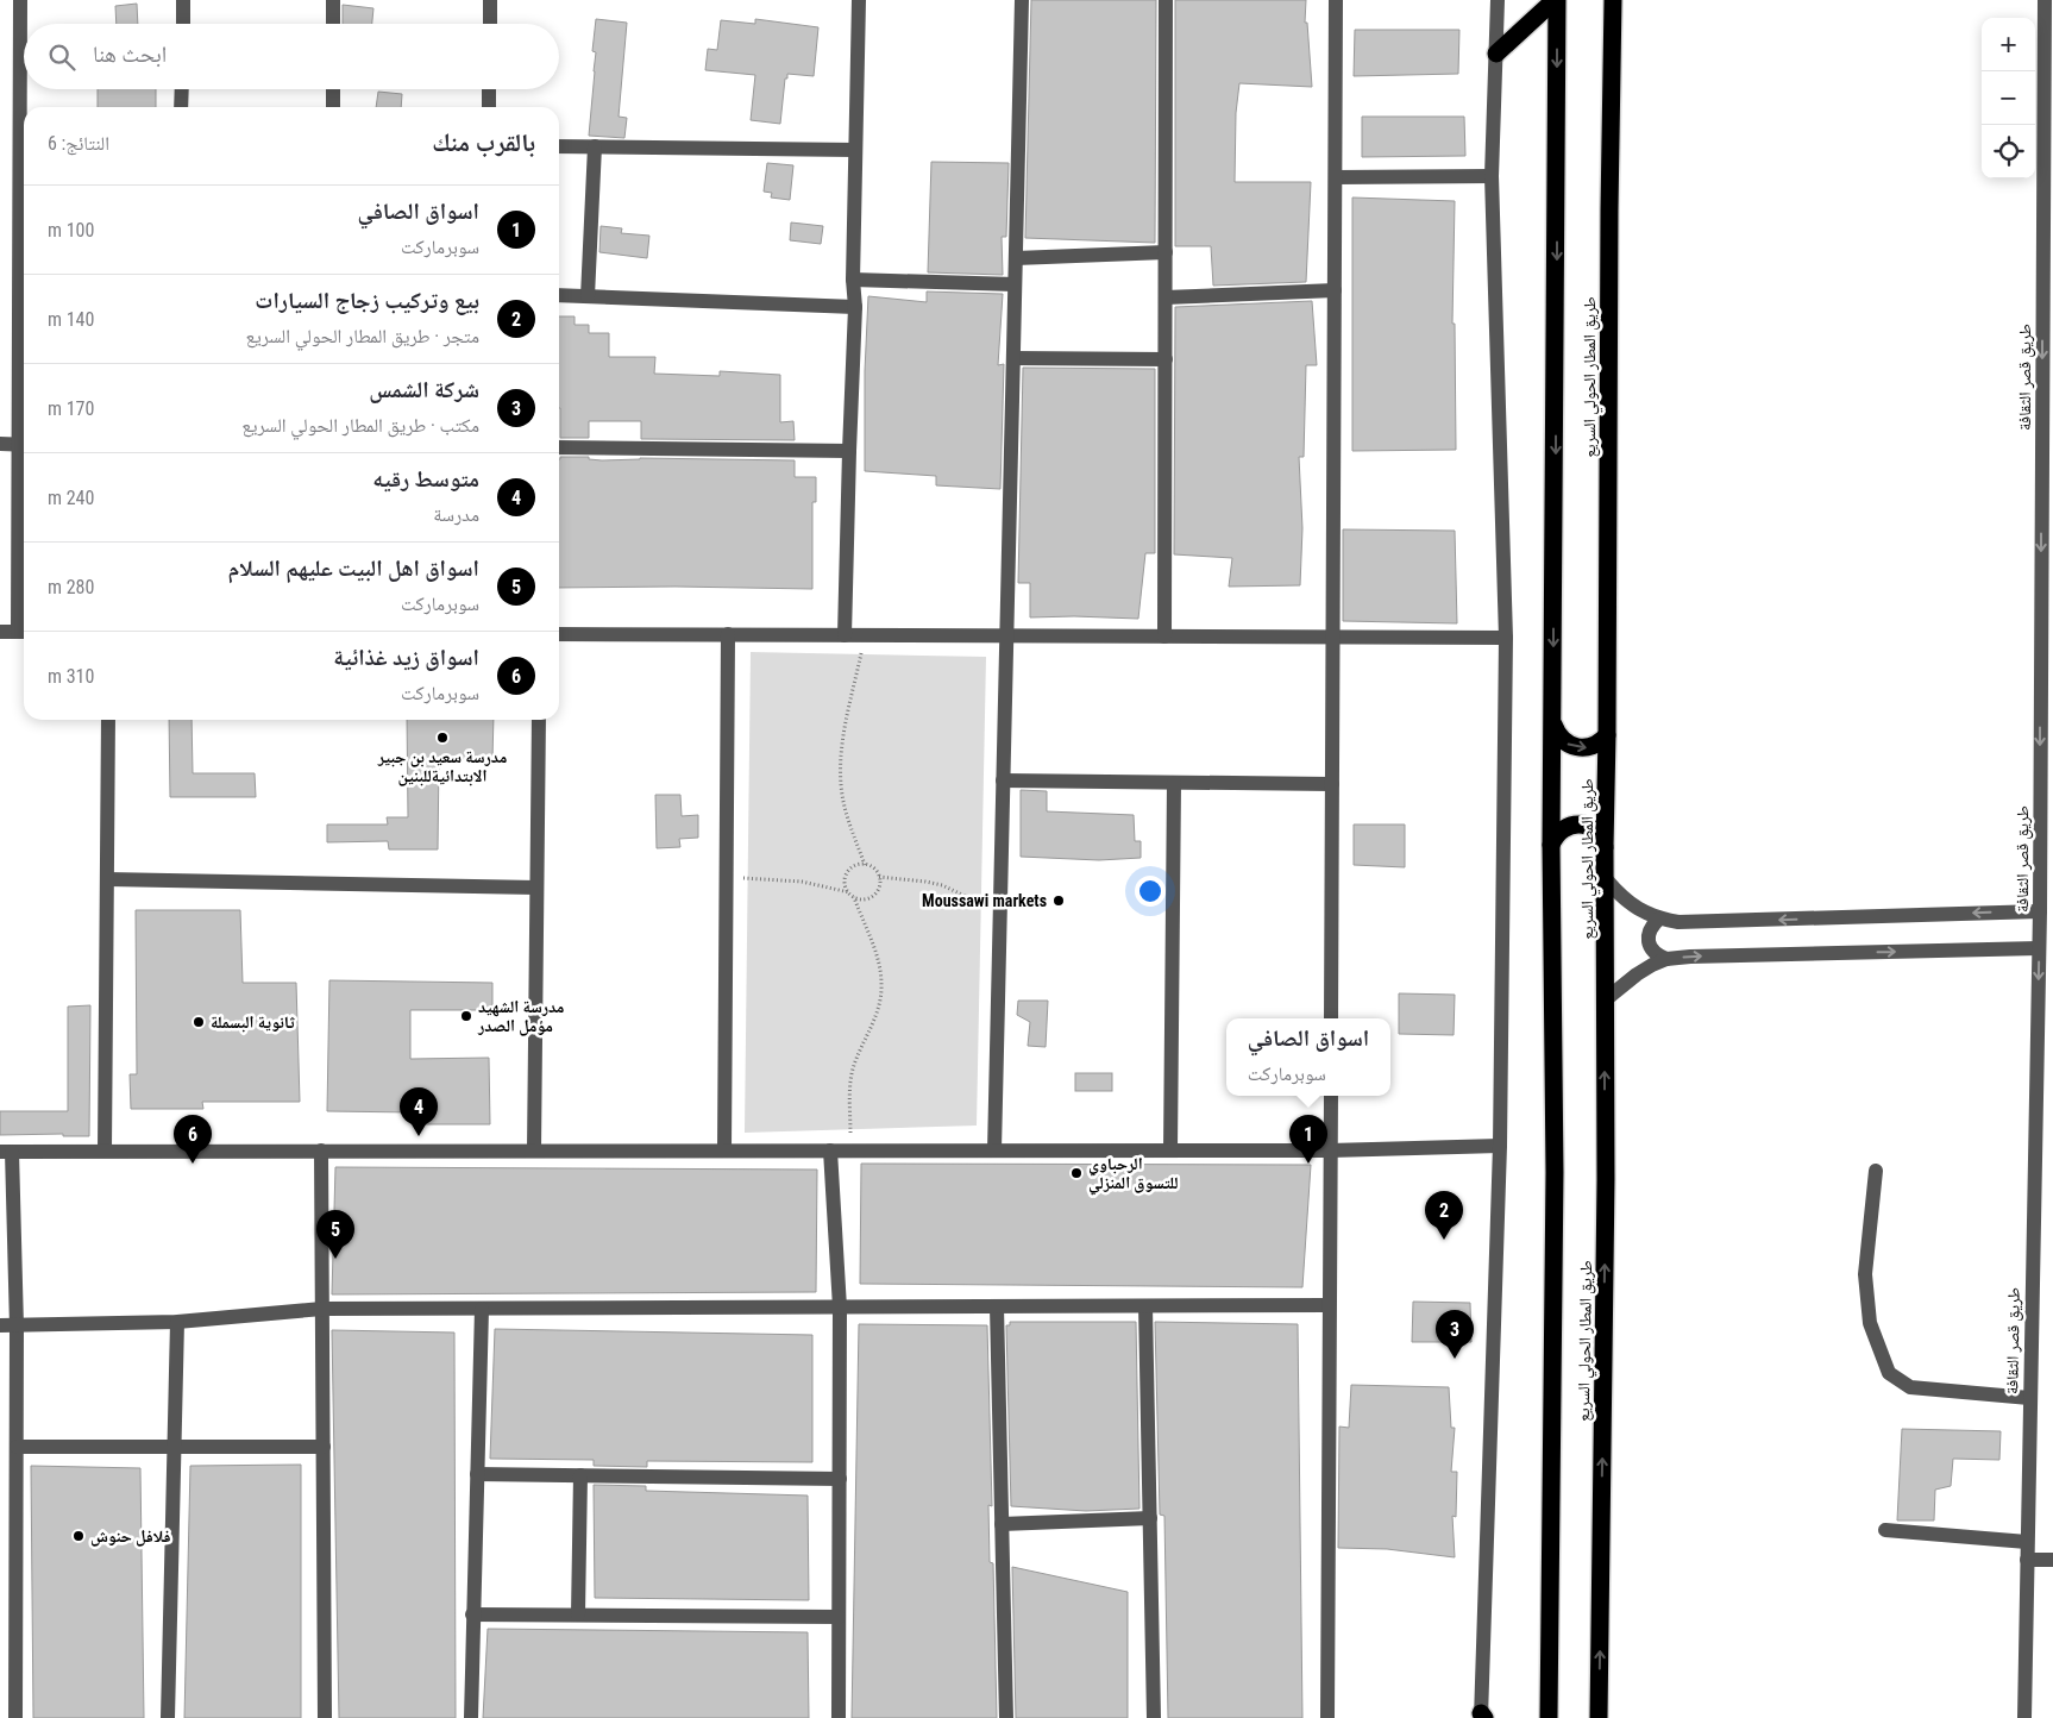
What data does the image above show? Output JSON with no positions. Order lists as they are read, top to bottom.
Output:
{
  "streets": {
    "highway": ["طريق المطار الحولي السريع"],
    "street": ["طريق قصر الثقافة"]
  },
  "one_way": ["طريق قصر الثقافة"],
  "places": [
    "مدرسة سعيد بن جبير الابتدائيةللبنين",
    "Moussawi markets",
    "مدرسة الشهيد مؤمل الصدر",
    "ثانوية البسملة",
    "الرحباوي للتسوق المنزلي",
    "فلافل حنوش"
  ],
  "page": {
    "map_buttons": ["+", "−"],
    "search": "ابحث هنا",
    "heading": ["بالقرب منك", "النتائج: 6"],
    "list": [
      {
        "mark": "1",
        "name": "اسواق الصافي",
        "note": "سوبرماركت",
        "value": "100 m"
      },
      {
        "mark": "2",
        "name": "بيع وتركيب زجاج السيارات",
        "note": "متجر · طريق المطار الحولي السريع",
        "value": "140 m"
      },
      {
        "mark": "3",
        "name": "شركة الشمس",
        "note": "مكتب · طريق المطار الحولي السريع",
        "value": "170 m"
      },
      {
        "mark": "4",
        "name": "متوسط رقيه",
        "note": "مدرسة",
        "value": "240 m"
      },
      {
        "mark": "5",
        "name": "اسواق اهل البيت عليهم السلام",
        "note": "سوبرماركت",
        "value": "280 m"
      },
      {
        "mark": "6",
        "name": "اسواق زيد غذائية",
        "note": "سوبرماركت",
        "value": "310 m"
      }
    ],
    "popup": ["اسواق الصافي", "سوبرماركت"],
    "pins": [
      "4",
      "1",
      "6",
      "2",
      "5",
      "3"
    ]
  }
}
